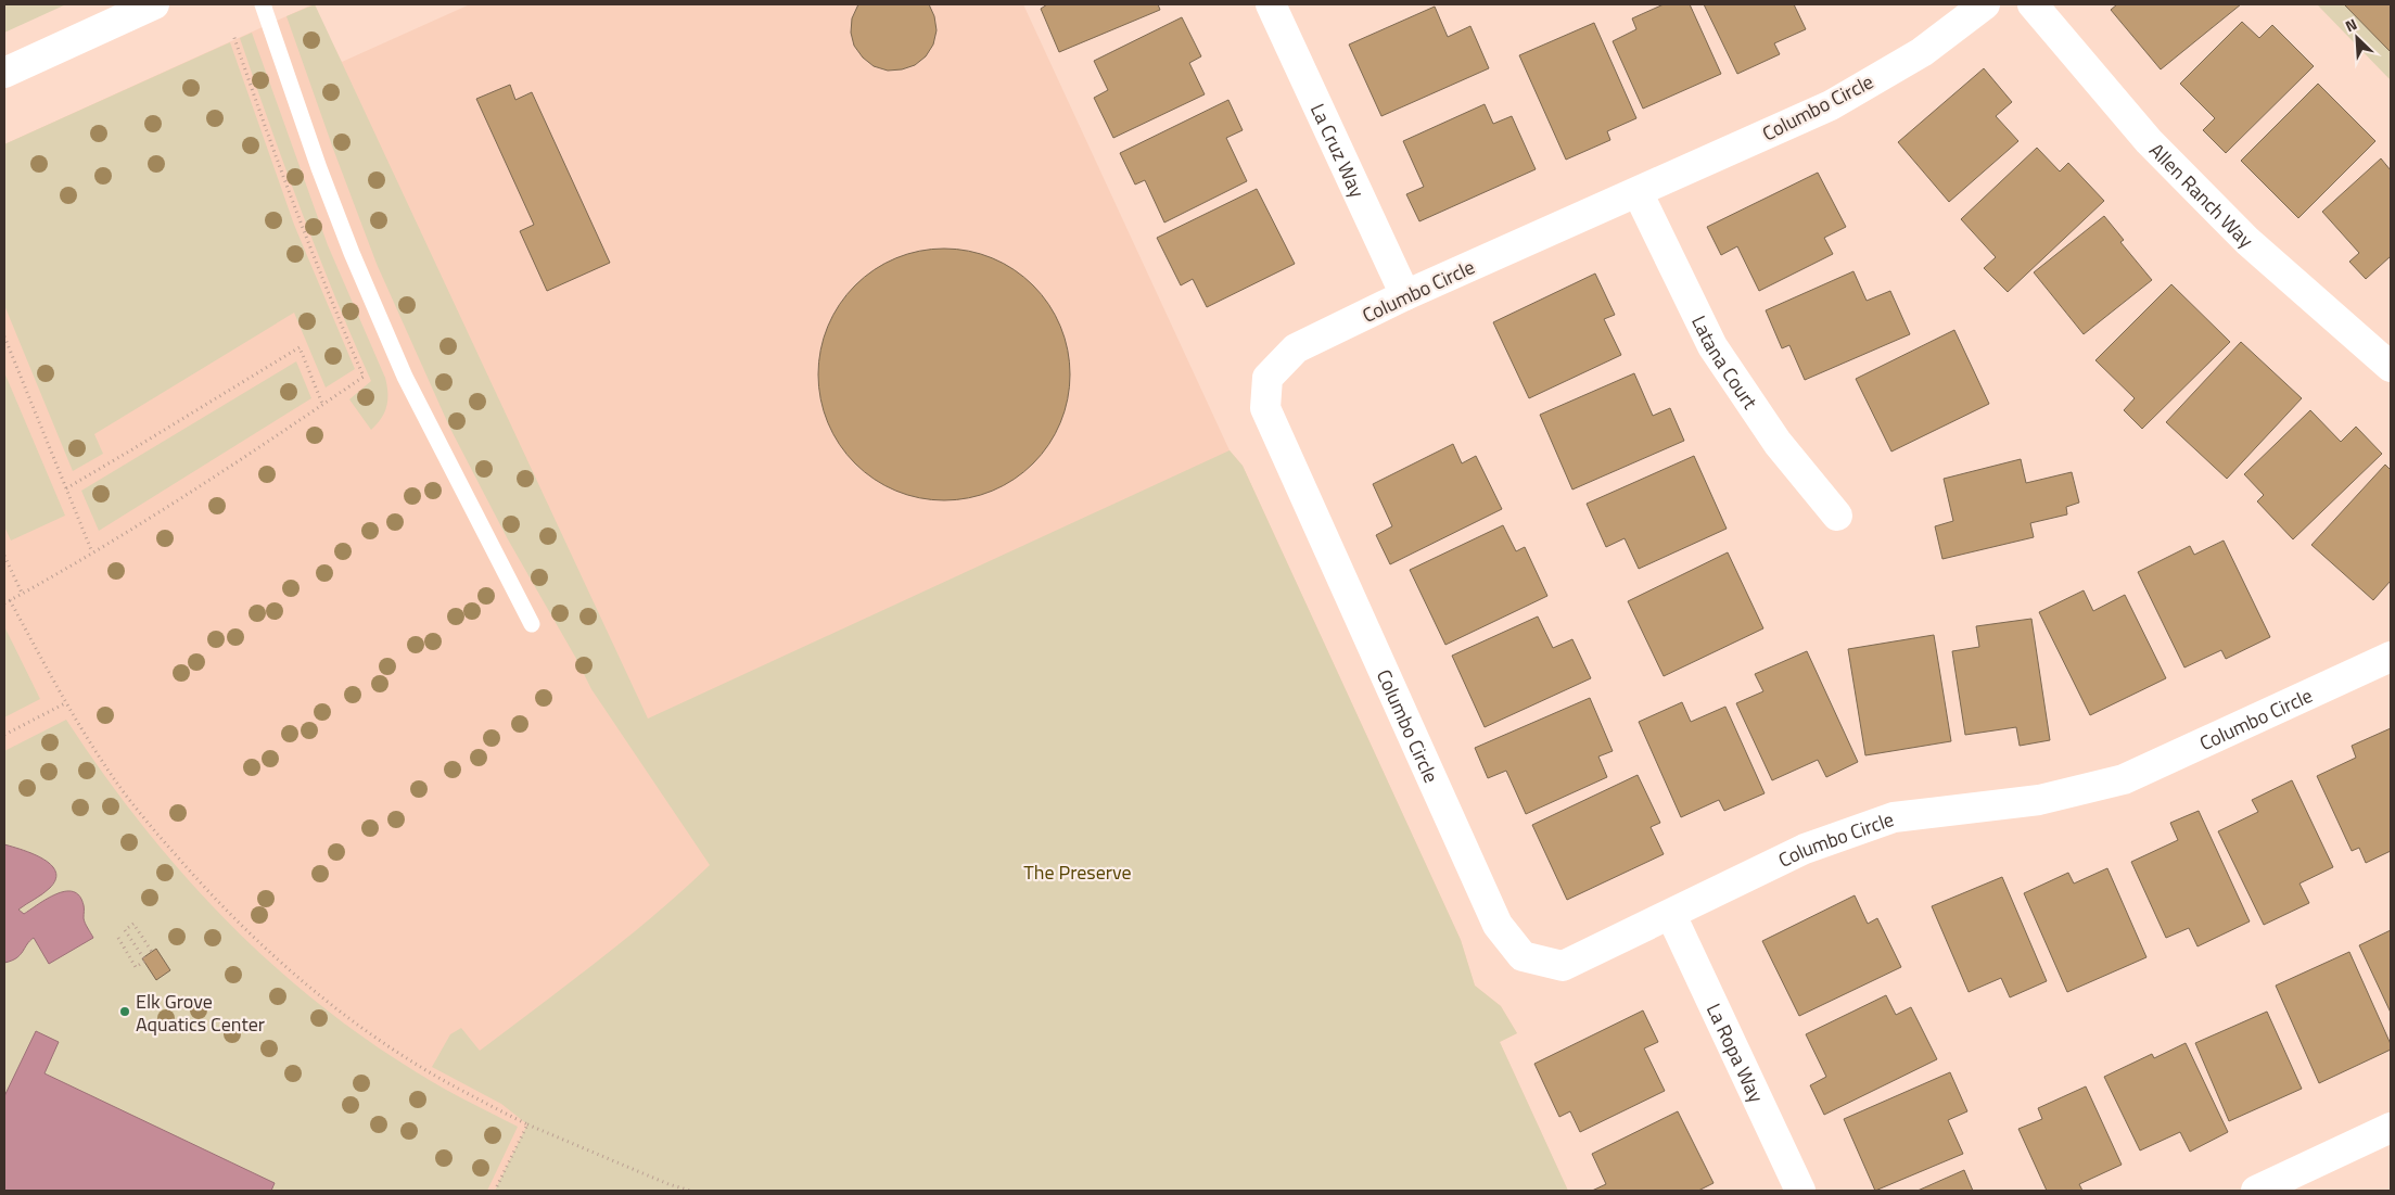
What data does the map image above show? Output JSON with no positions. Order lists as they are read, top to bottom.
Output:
{
  "streets": {
    "street": [
      "Columbo Circle",
      "La Cruz Way",
      "Allen Ranch Way",
      "Latana Court",
      "La Ropa Way"
    ]
  },
  "crossings": [
    ["Columbo Circle", "La Cruz Way"],
    ["Columbo Circle", "Latana Court"],
    ["Columbo Circle", "La Ropa Way"]
  ],
  "parks": ["The Preserve"],
  "places": ["Elk Grove Aquatics Center"],
  "north": "top left"
}
